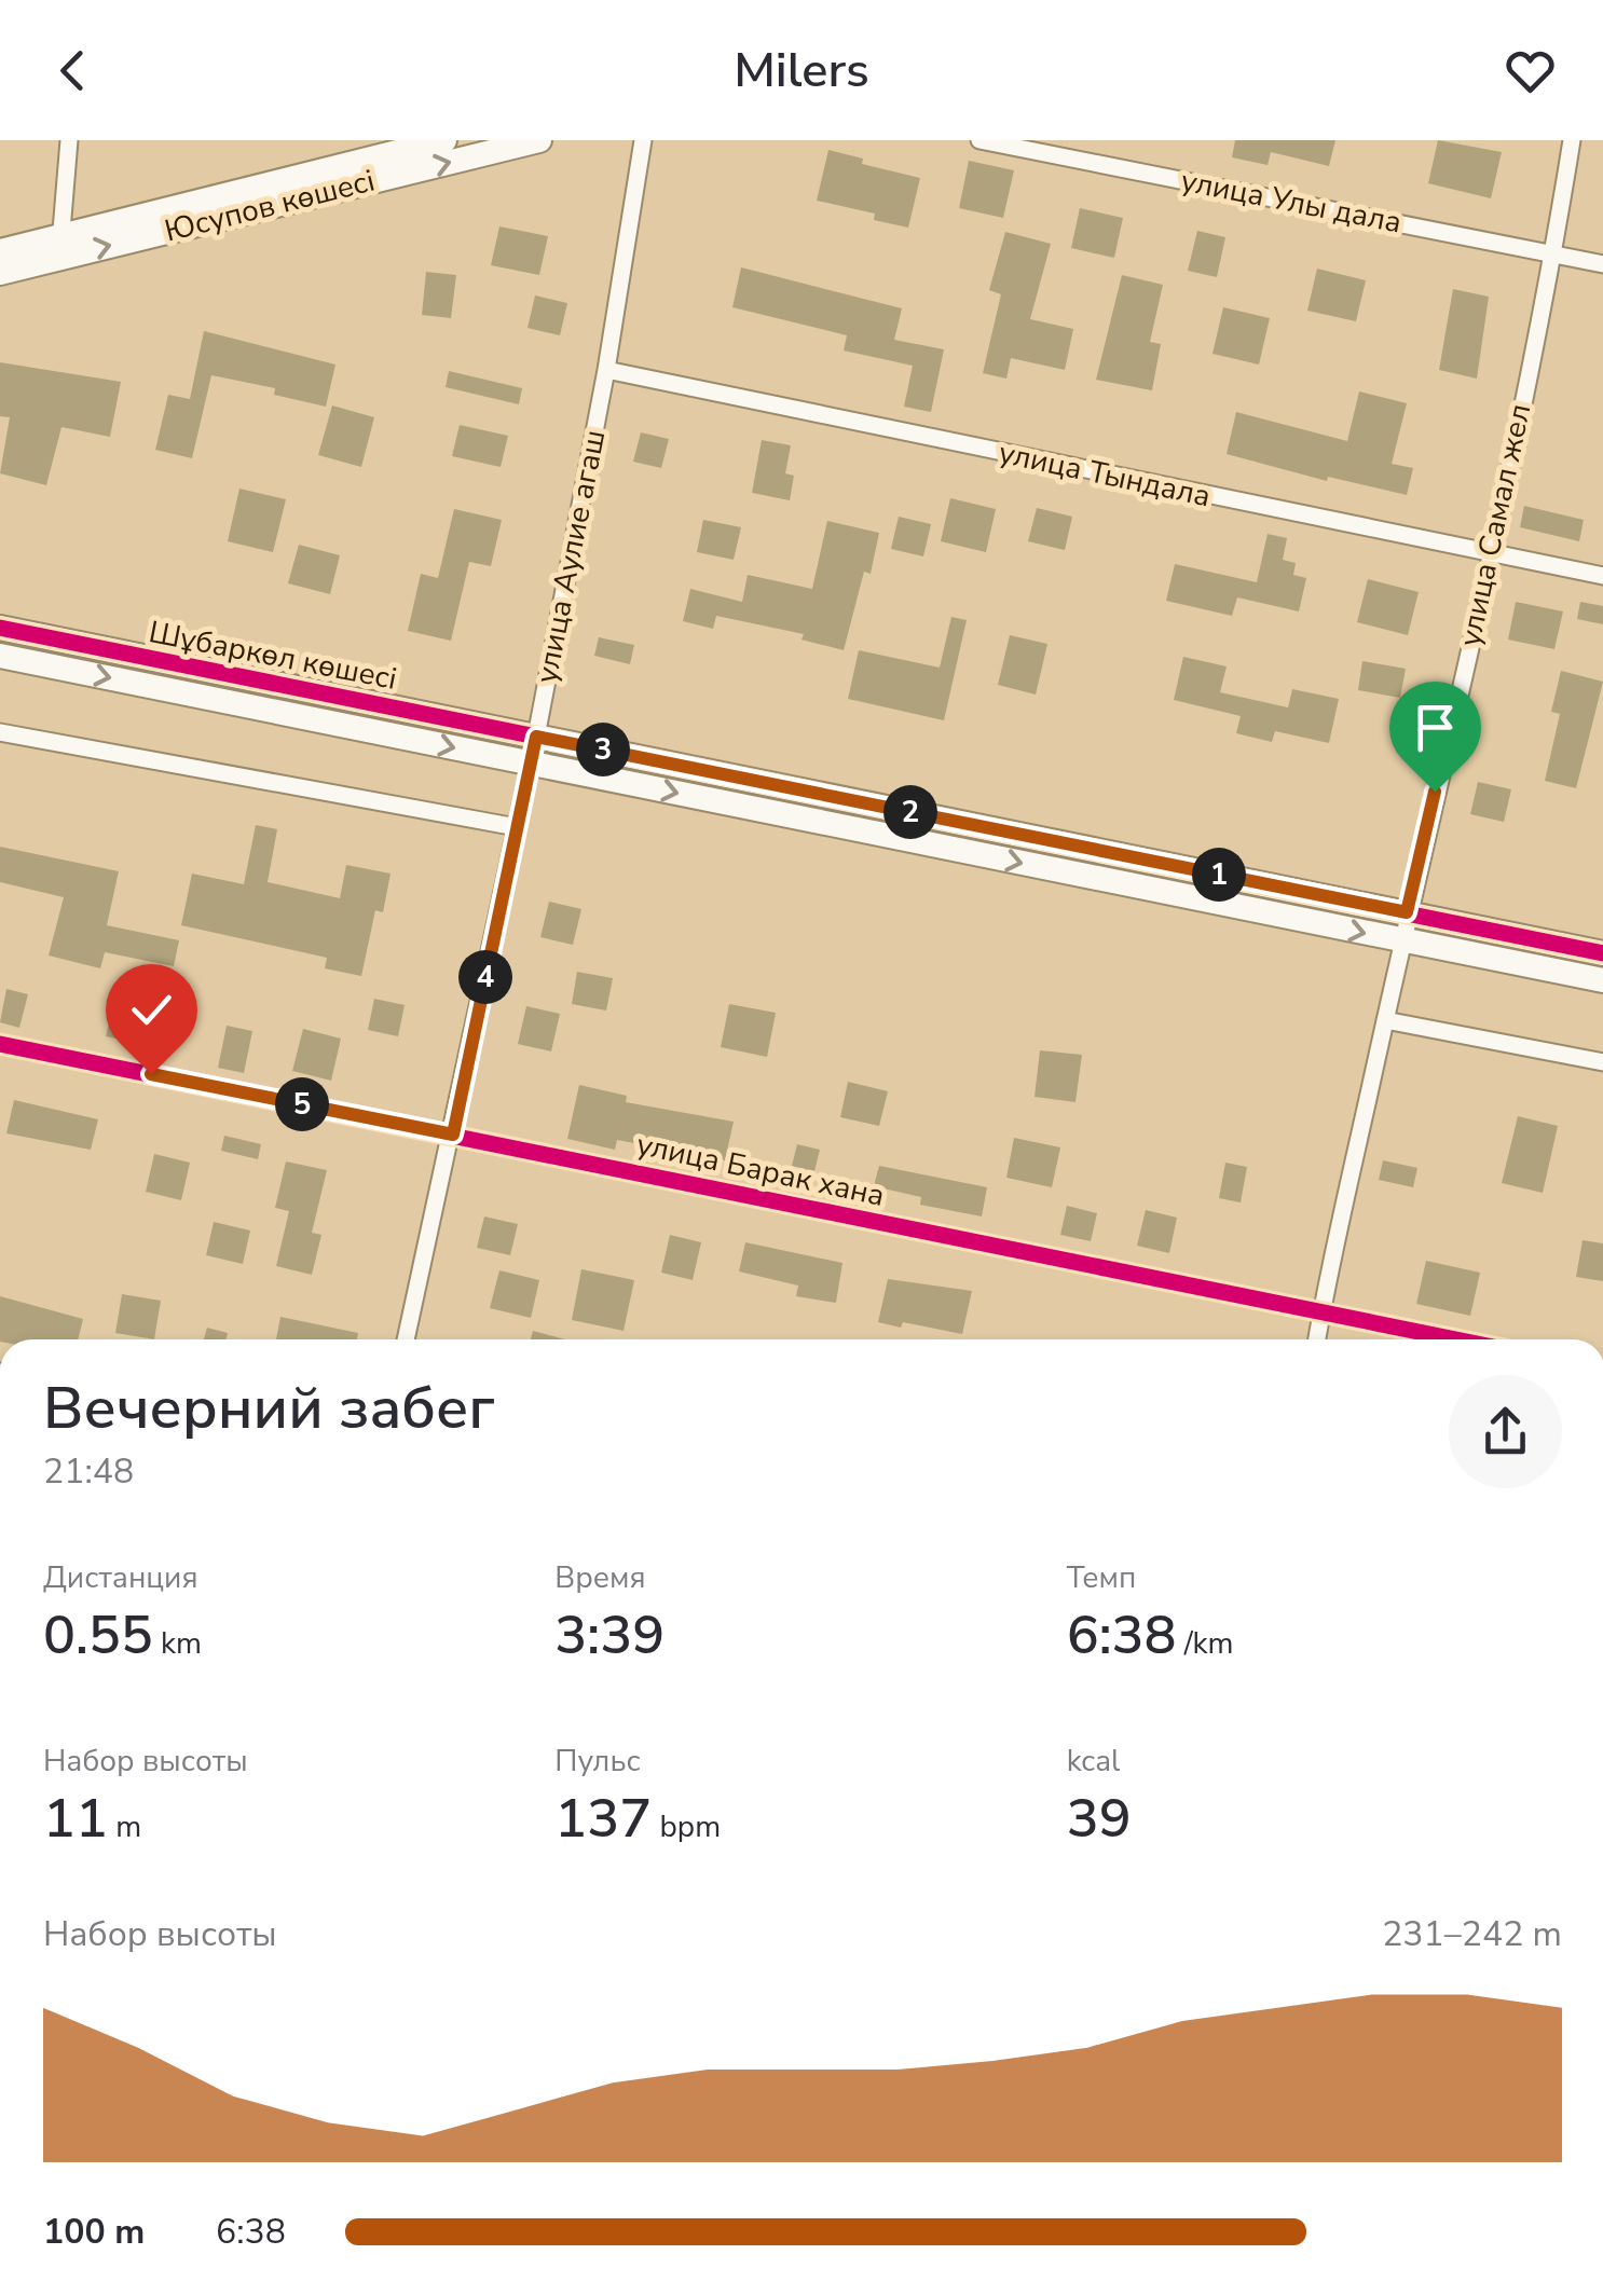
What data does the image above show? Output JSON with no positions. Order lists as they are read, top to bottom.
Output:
{
  "streets": {
    "street": [
      "улица Улы дала",
      "Юсупов көшесі",
      "улица Тындала",
      "улица Самал жел",
      "улица Аулие агаш",
      "Шұбаркөл көшесі",
      "улица Барак хана"
    ]
  },
  "crossings": [
    ["улица Улы дала", "улица Самал жел"],
    ["улица Тындала", "улица Самал жел"],
    ["улица Тындала", "улица Аулие агаш"],
    ["улица Самал жел", "Шұбаркөл көшесі"],
    ["улица Самал жел", "улица Барак хана"],
    ["улица Аулие агаш", "Шұбаркөл көшесі"],
    ["улица Аулие агаш", "улица Барак хана"]
  ],
  "page": {
    "header": "Milers",
    "pins": [
      "3",
      "2",
      "1",
      "4",
      "5"
    ],
    "heading": ["Вечерний забег", "21:48"],
    "stats": [
      ["Дистанция", "0.55 km"],
      ["Время", "3:39"],
      ["Темп", "6:38 /km"],
      ["Набор высоты", "11 m"],
      ["Пульс", "137 bpm"],
      ["kcal", "39"]
    ],
    "chart": ["Набор высоты", "231–242 m"],
    "list": [
      {
        "name": "100 m",
        "note": "6:38"
      }
    ]
  }
}
